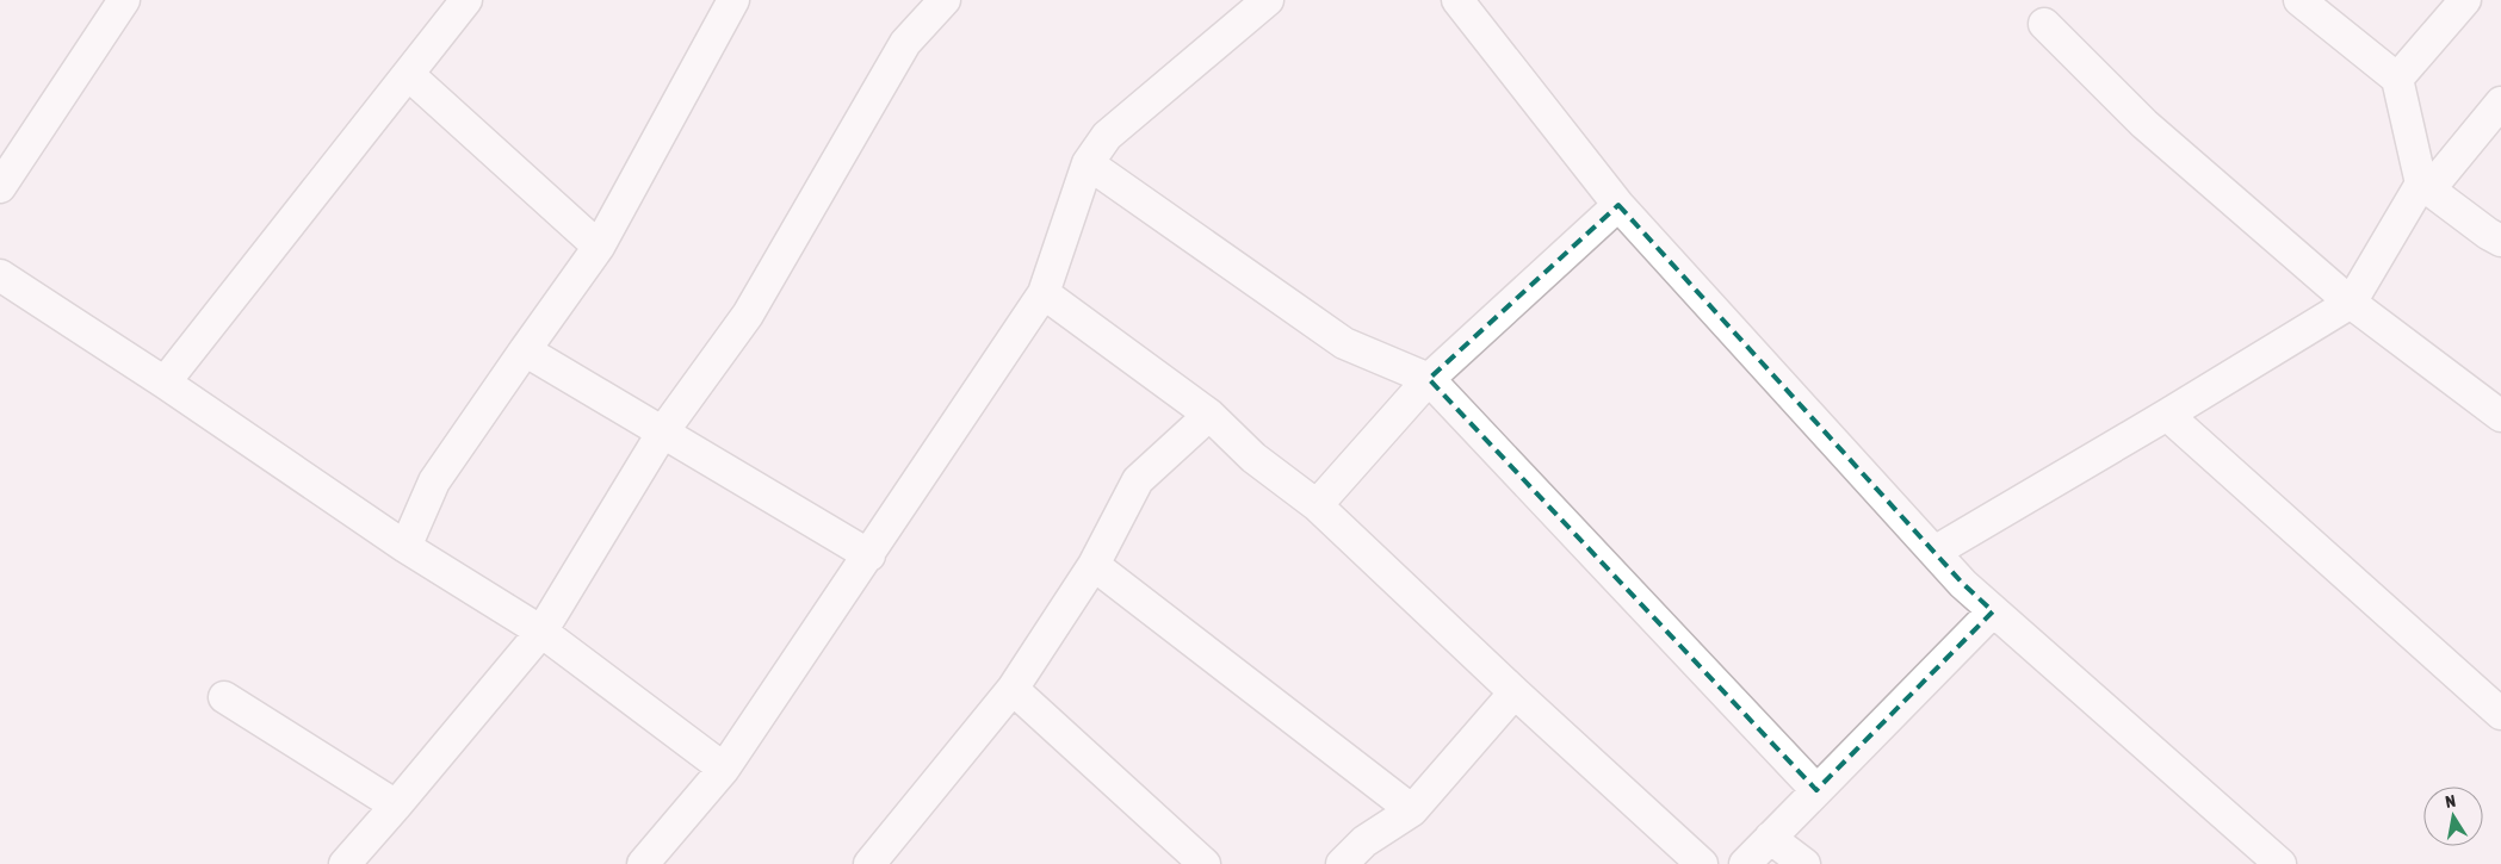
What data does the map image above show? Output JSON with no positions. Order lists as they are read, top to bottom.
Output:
{
  "north": "top"
}
